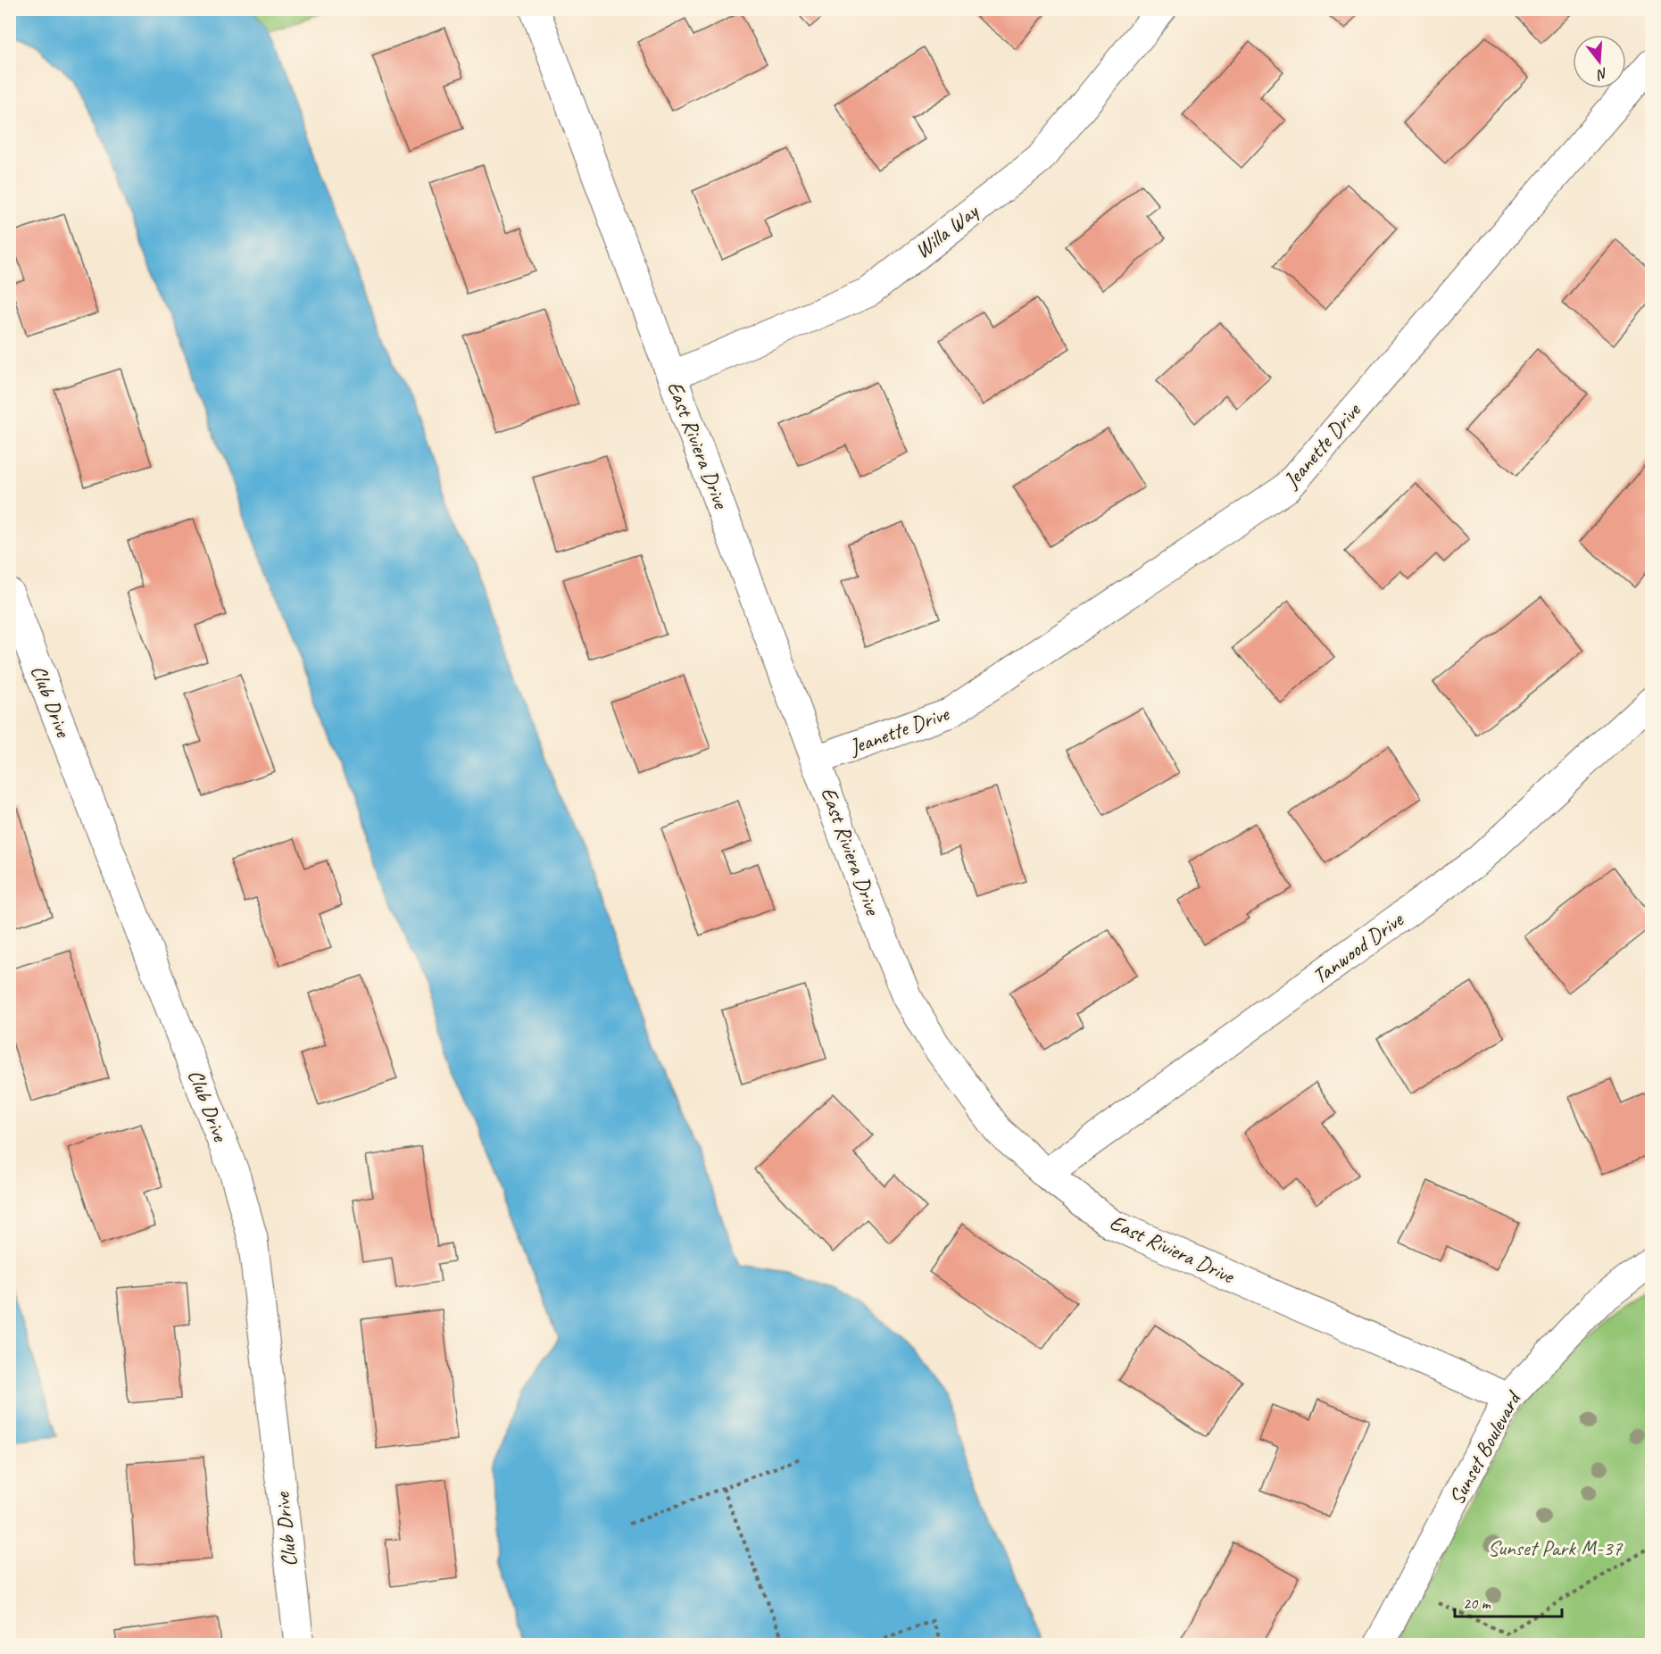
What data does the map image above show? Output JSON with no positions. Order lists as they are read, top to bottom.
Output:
{
  "streets": {
    "street": [
      "Willa Way",
      "East Riviera Drive",
      "Jeanette Drive",
      "Club Drive",
      "Tanwood Drive",
      "Sunset Boulevard"
    ]
  },
  "crossings": [
    ["Willa Way", "East Riviera Drive"],
    ["East Riviera Drive", "Jeanette Drive"],
    ["East Riviera Drive", "Tanwood Drive"],
    ["East Riviera Drive", "Sunset Boulevard"]
  ],
  "parks": ["Sunset Park M-37"],
  "scale_bar": "20 m",
  "north": "bottom"
}
